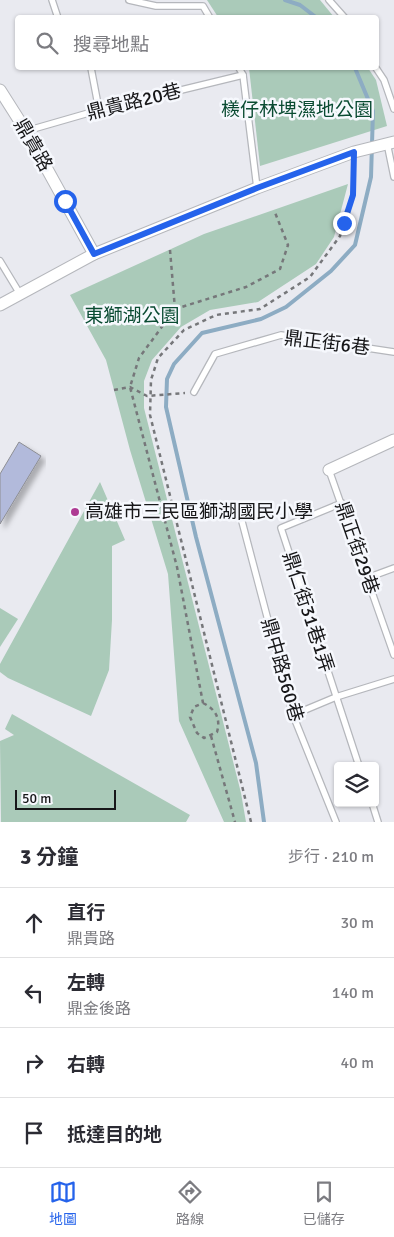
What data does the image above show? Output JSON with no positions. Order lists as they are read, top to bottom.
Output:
{
  "streets": {
    "street": ["鼎貴路"],
    "lane": [
      "鼎貴路20巷",
      "鼎正街6巷",
      "鼎正街29巷",
      "鼎仁街31巷1弄",
      "鼎中路560巷"
    ]
  },
  "crossings": [
    ["鼎貴路20巷", "鼎貴路"],
    ["鼎正街29巷", "鼎仁街31巷1弄"]
  ],
  "parks": ["檨仔林埤濕地公園", "東獅湖公園"],
  "places": ["高雄市三民區獅湖國民小學"],
  "scale_bar": "50 m",
  "page": {
    "search": "搜尋地點",
    "scale": "50 m",
    "heading": ["3 分鐘", "步行 · 210 m"],
    "list": [
      ["直行", "鼎貴路", "30 m"],
      ["左轉", "鼎金後路", "140 m"],
      ["右轉", "40 m"],
      "抵達目的地"
    ],
    "nav": ["地圖", "路線", "已儲存"]
  }
}
